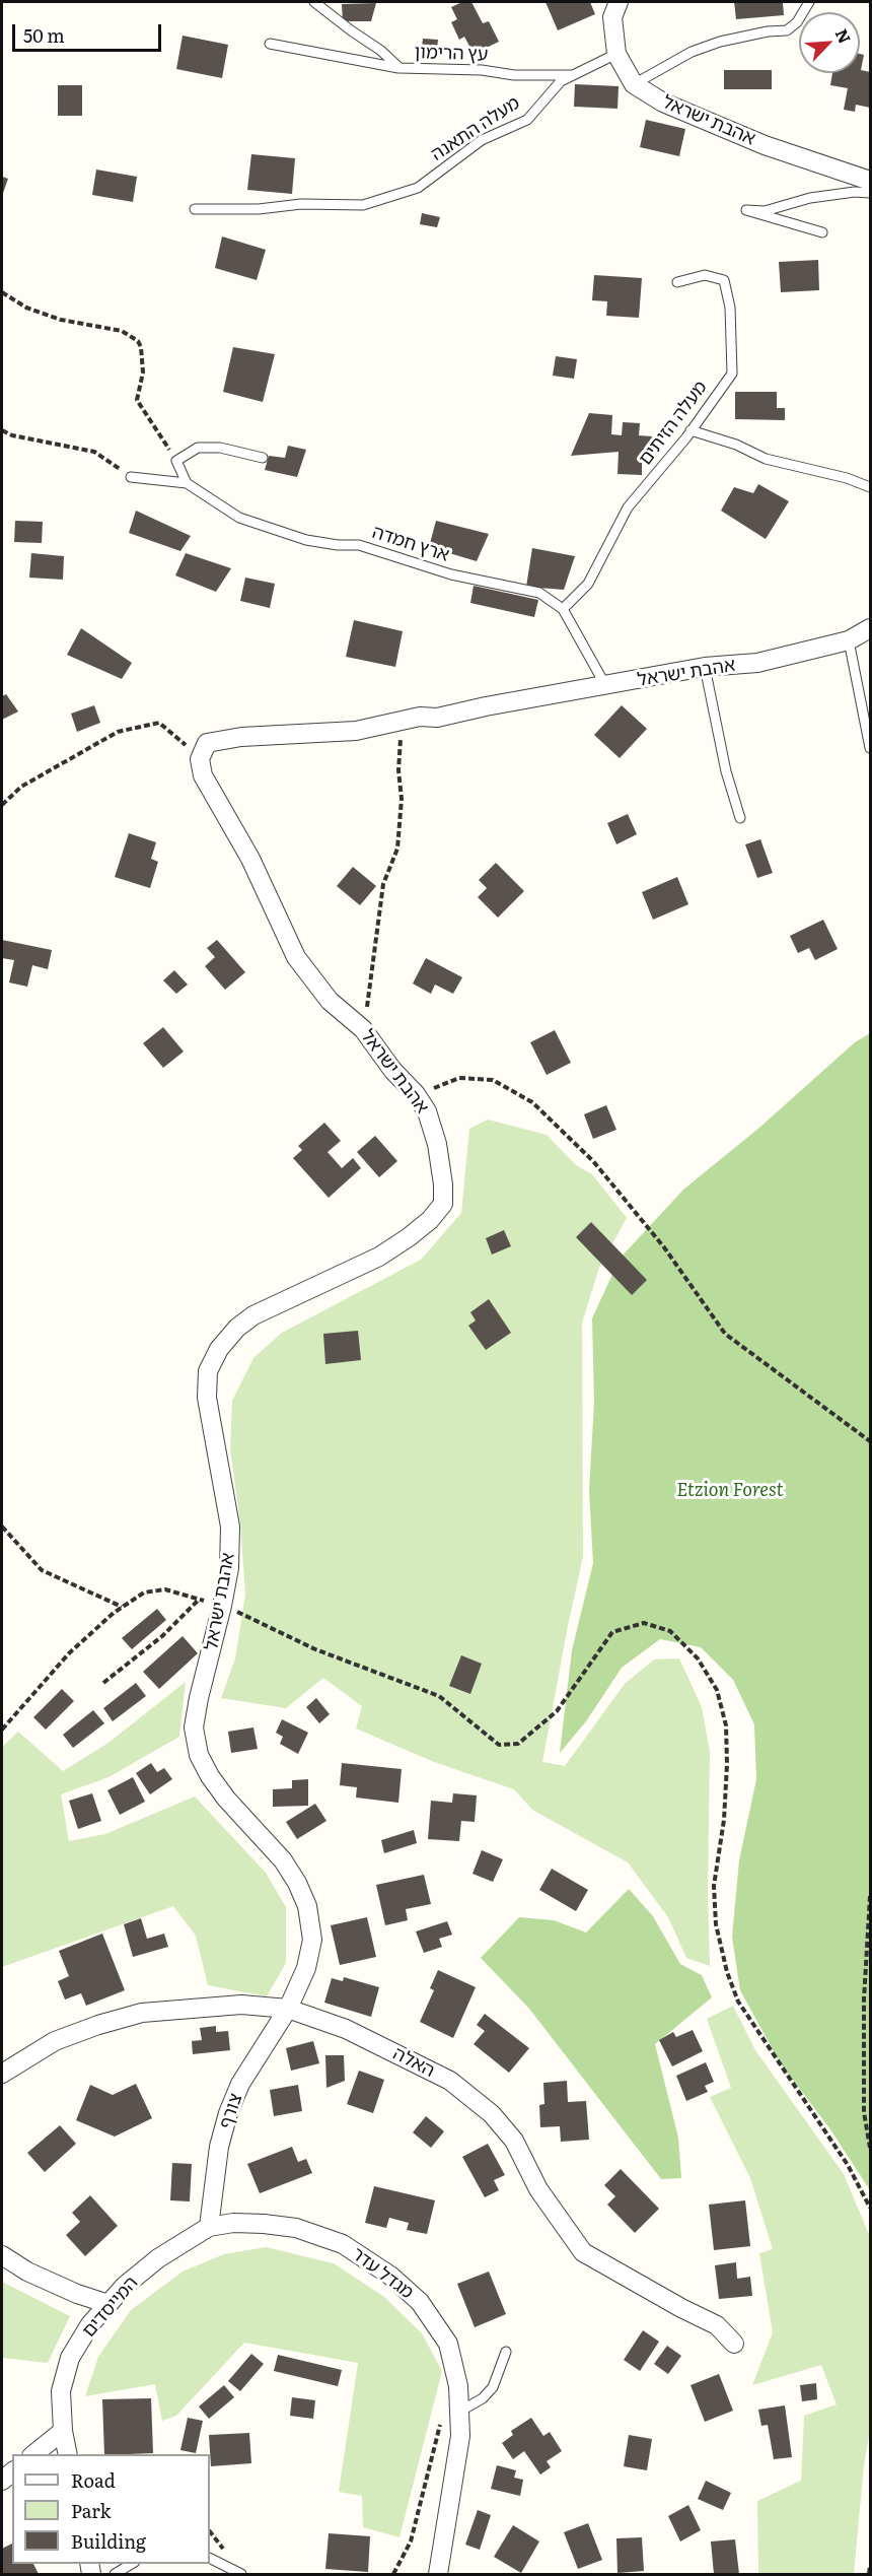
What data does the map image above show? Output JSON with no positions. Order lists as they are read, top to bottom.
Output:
{
  "streets": {
    "street": [
      "אהבת ישראל",
      "האלה",
      "צורף",
      "מגדל עדר",
      "המייסדים"
    ],
    "lane": [
      "עץ הרימון",
      "מעלה התאנה",
      "מעלה הזיתים",
      "ארץ חמדה"
    ]
  },
  "crossings": [
    ["עץ הרימון", "מעלה התאנה"],
    ["אהבת ישראל", "מעלה התאנה"],
    ["אהבת ישראל", "ארץ חמדה"],
    ["אהבת ישראל", "האלה"],
    ["אהבת ישראל", "צורף"],
    ["מעלה הזיתים", "ארץ חמדה"],
    ["האלה", "צורף"],
    ["צורף", "מגדל עדר"],
    ["צורף", "המייסדים"],
    ["מגדל עדר", "המייסדים"]
  ],
  "parks": ["Etzion Forest"],
  "legend": ["Road", "Park", "Building"],
  "scale_bar": "50 m",
  "north": "top right"
}
